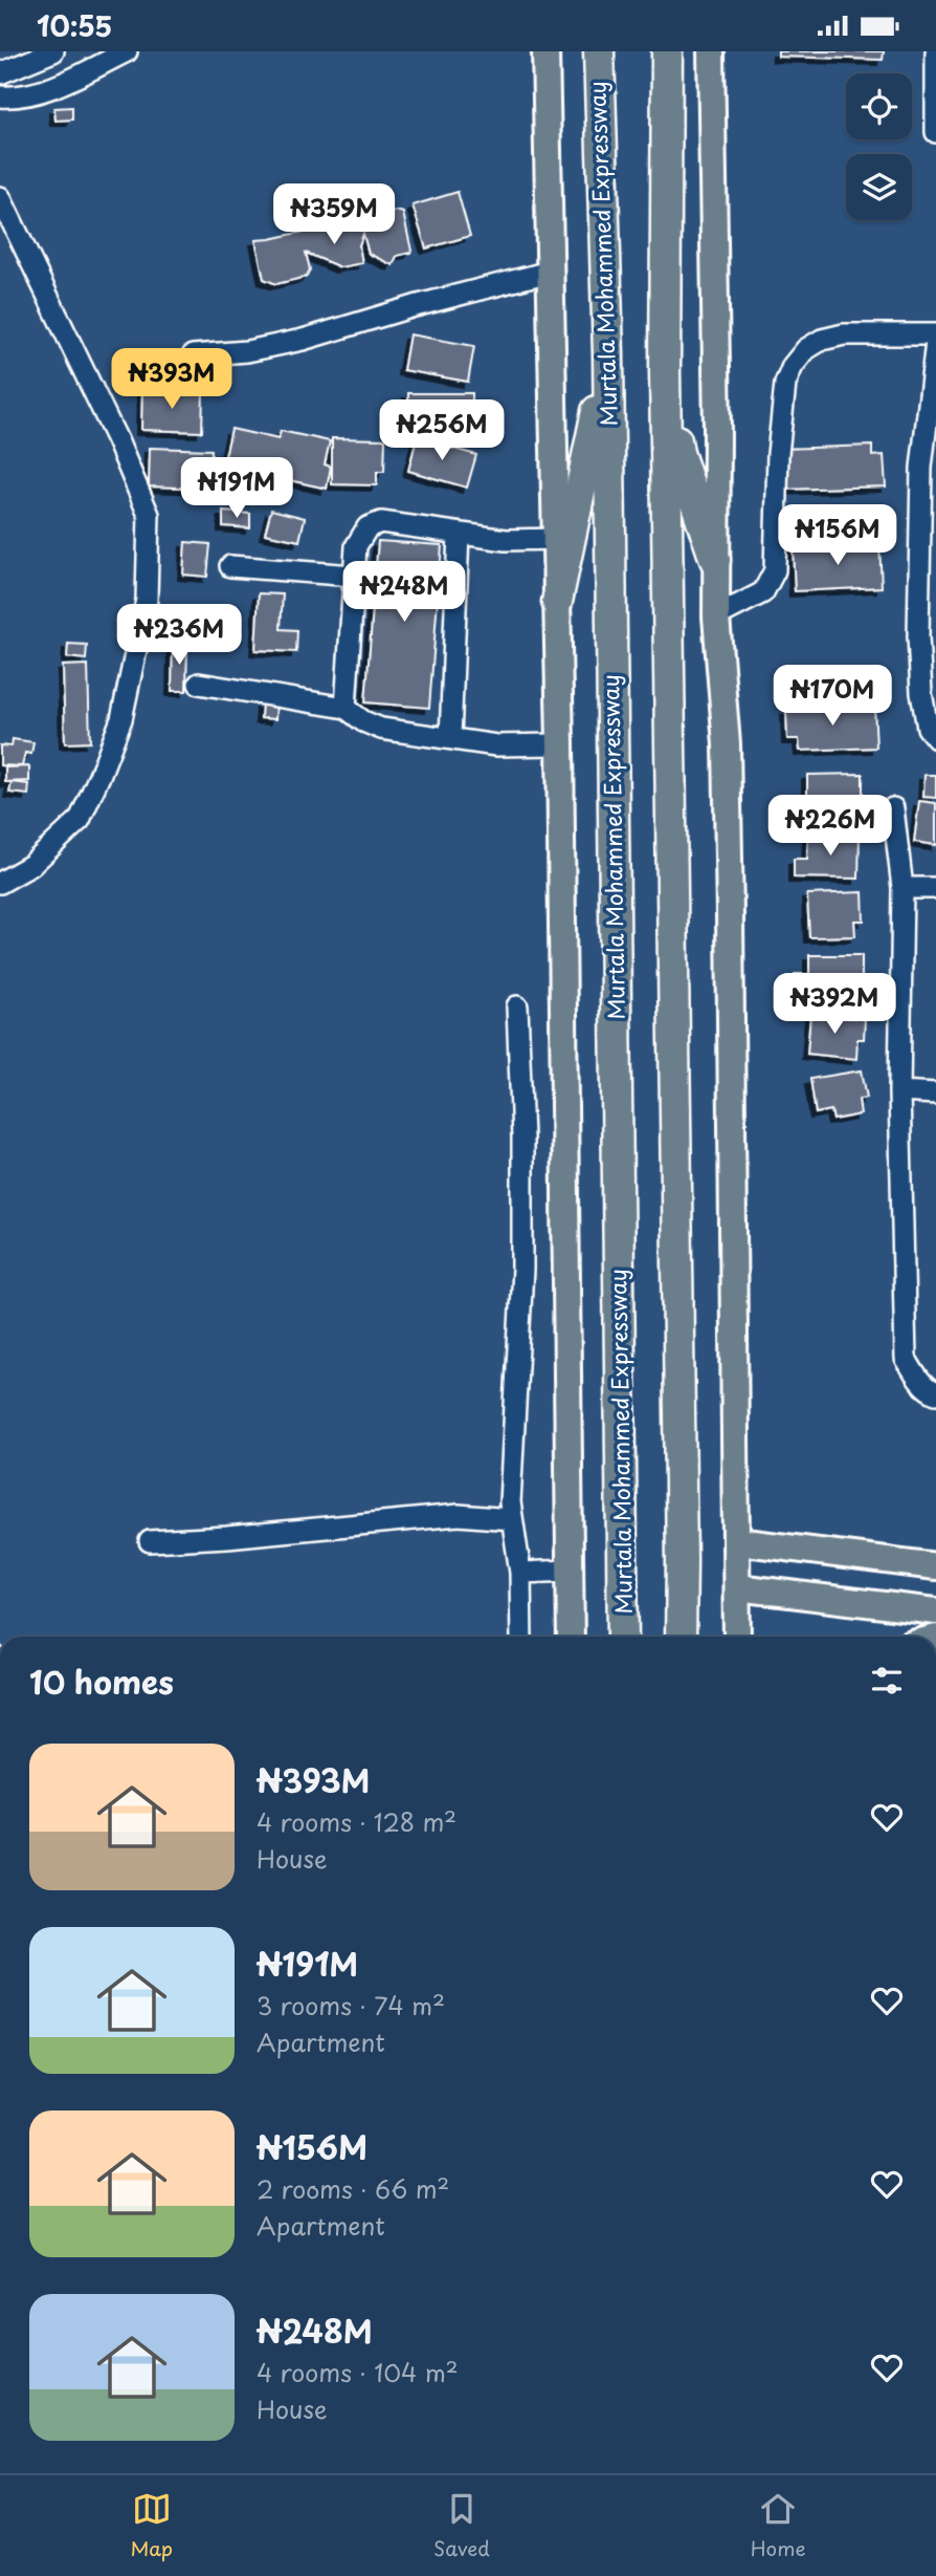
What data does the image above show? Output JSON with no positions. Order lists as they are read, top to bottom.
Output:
{
  "streets": {
    "highway": ["Murtala Mohammed Expressway"]
  },
  "page": {
    "status": "10:55",
    "price": [
      "₦359M",
      "₦393M",
      "₦256M",
      "₦191M",
      "₦156M",
      "₦248M",
      "₦236M",
      "₦170M",
      "₦226M",
      "₦392M"
    ],
    "heading": "10 homes",
    "list": [
      {
        "name": "₦393M",
        "note": "4 rooms · 128 m² · House"
      },
      {
        "name": "₦191M",
        "note": "3 rooms · 74 m² · Apartment"
      },
      {
        "name": "₦156M",
        "note": "2 rooms · 66 m² · Apartment"
      },
      {
        "name": "₦248M",
        "note": "4 rooms · 104 m² · House"
      }
    ],
    "tabs": ["Map", "Saved", "Home"]
  }
}
